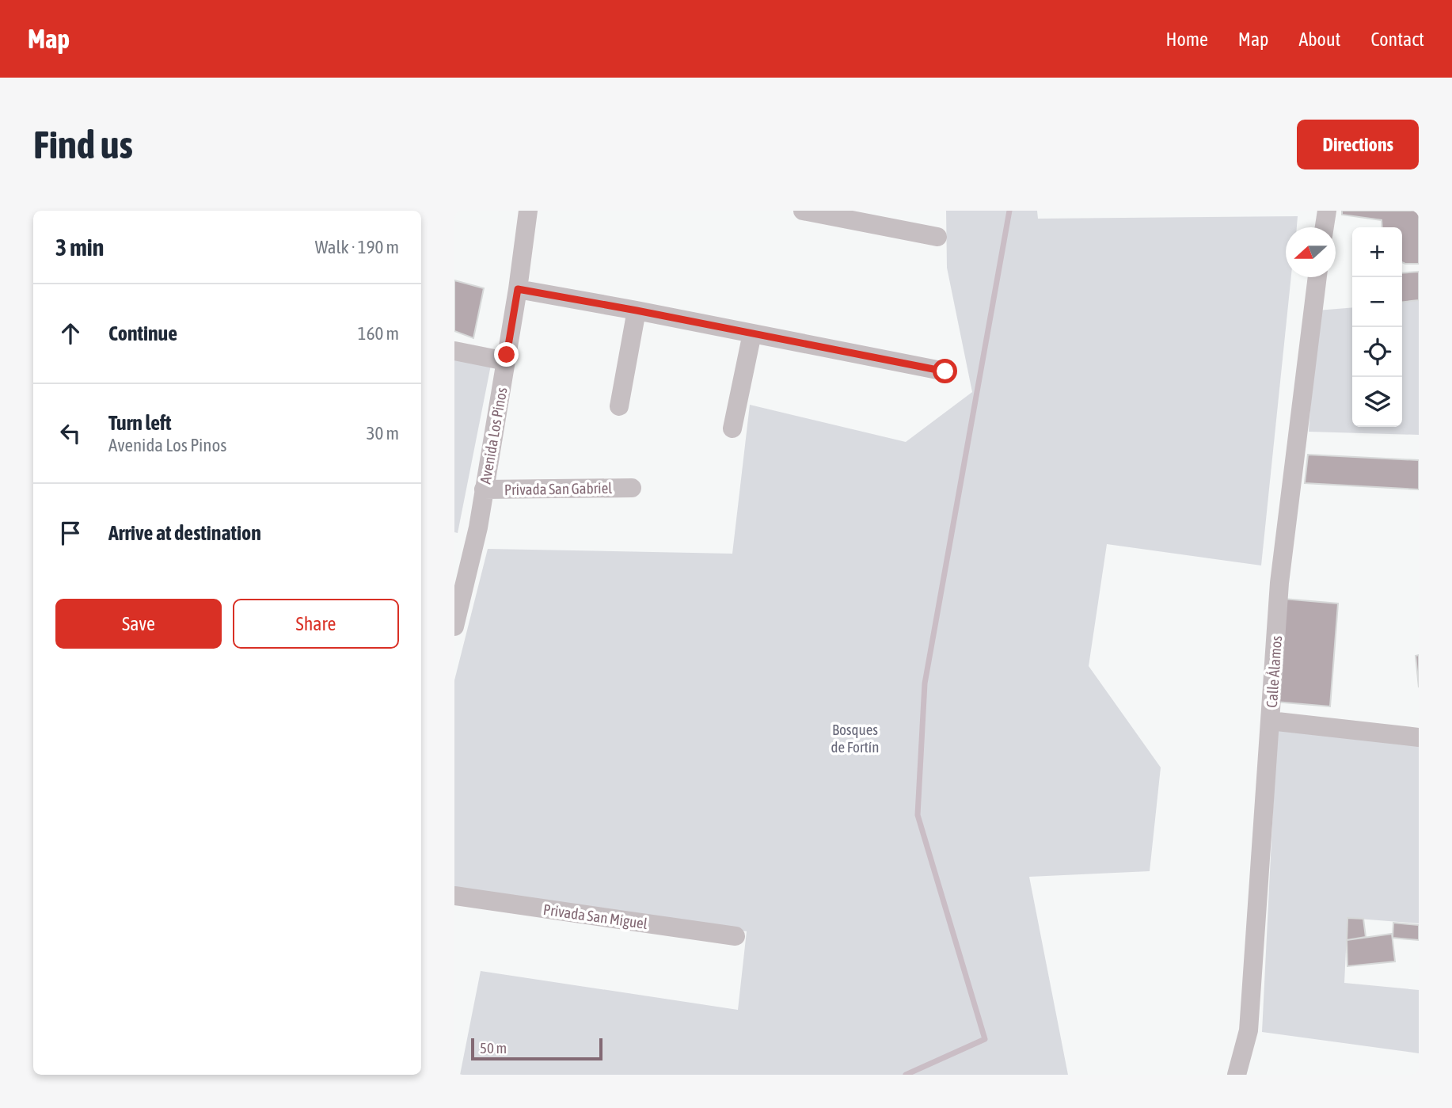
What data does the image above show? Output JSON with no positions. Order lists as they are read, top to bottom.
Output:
{
  "streets": {
    "street": [
      "Avenida Los Pinos",
      "Privada San Gabriel",
      "Calle Álamos",
      "Privada San Miguel"
    ]
  },
  "crossings": [
    ["Avenida Los Pinos", "Privada San Gabriel"]
  ],
  "parks": ["Bosques de Fortín"],
  "scale_bar": "50 m",
  "north": "left",
  "page": {
    "header": "Map",
    "nav": [
      "Home",
      "Map",
      "About",
      "Contact"
    ],
    "buttons": [
      "Directions",
      ["Save", "Share"]
    ],
    "title": "Find us",
    "heading": ["3 min", "Walk · 190 m"],
    "map_buttons": ["+", "−"],
    "list": [
      ["Continue", "160 m"],
      ["Turn left", "Avenida Los Pinos", "30 m"],
      "Arrive at destination"
    ],
    "scale": "50 m"
  }
}
